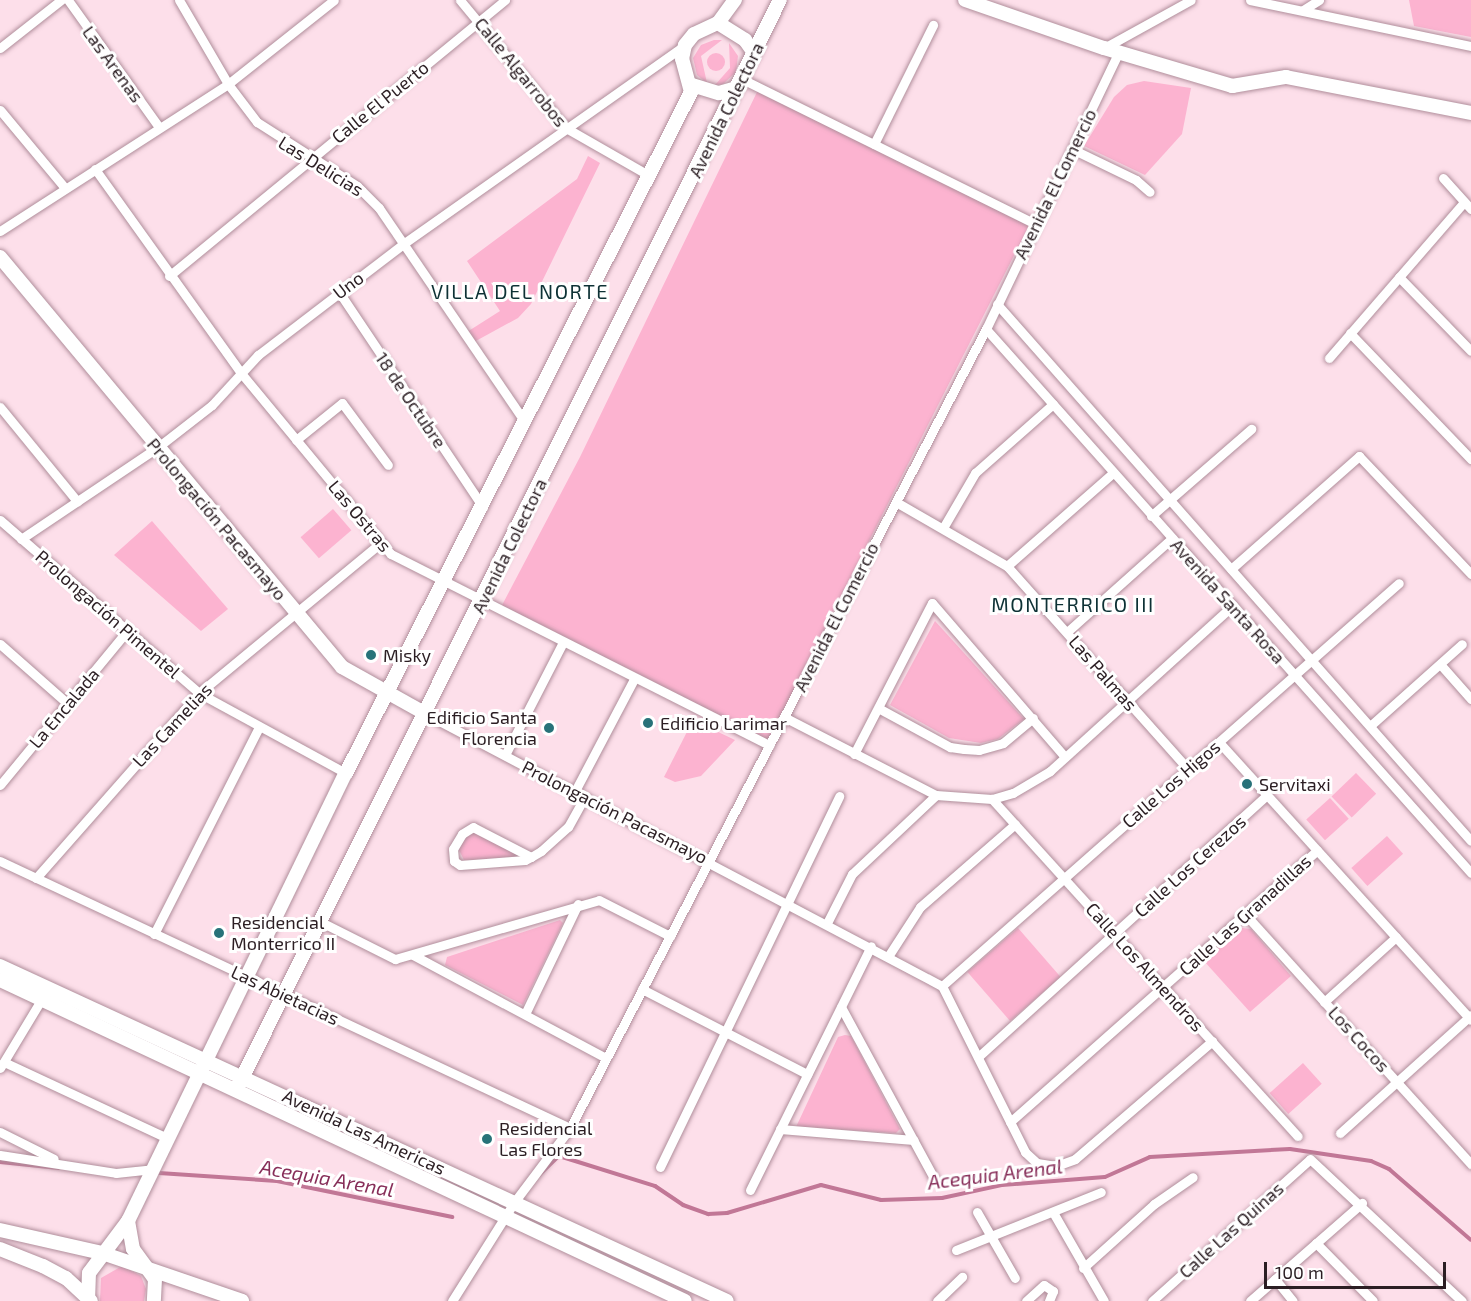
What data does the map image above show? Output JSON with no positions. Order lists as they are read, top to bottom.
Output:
{
  "streets": {
    "main road": ["Avenida Colectora", "Prolongación Pacasmayo", "Avenida Las Americas"],
    "street": [
      "Las Arenas",
      "Calle Algarrobos",
      "Calle El Puerto",
      "Las Delicias",
      "Avenida El Comercio",
      "Uno",
      "18 de Octubre",
      "Las Ostras",
      "Avenida Santa Rosa",
      "Prolongación Pimentel",
      "Las Palmas",
      "La Encalada",
      "Las Camelias",
      "Calle Los Higos",
      "Calle Los Cerezos",
      "Calle Las Granadillas",
      "Calle Los Almendros",
      "Las Abietacias",
      "Los Cocos",
      "Calle Las Quinas"
    ]
  },
  "crossings": [
    ["Calle Algarrobos", "Calle El Puerto"],
    ["Calle Algarrobos", "Uno"],
    ["Calle El Puerto", "Las Delicias"],
    ["Calle El Puerto", "Las Ostras"],
    ["Avenida Colectora", "Uno"],
    ["Avenida Colectora", "Las Ostras"],
    ["Avenida Colectora", "Prolongación Pacasmayo"],
    ["Avenida Colectora", "Las Abietacias"],
    ["Avenida Colectora", "Avenida Las Americas"],
    ["Las Delicias", "Uno"],
    ["Avenida El Comercio", "Las Ostras"],
    ["Avenida El Comercio", "Prolongación Pacasmayo"],
    ["Avenida El Comercio", "Avenida Santa Rosa"],
    ["Avenida El Comercio", "Las Palmas"],
    ["Avenida El Comercio", "Las Abietacias"],
    ["Avenida El Comercio", "Avenida Las Americas"],
    ["Uno", "18 de Octubre"],
    ["Uno", "Las Ostras"],
    ["Uno", "Prolongación Pacasmayo"],
    ["Uno", "Prolongación Pimentel"],
    ["Las Ostras", "Las Camelias"],
    ["Prolongación Pacasmayo", "Las Camelias"],
    ["Prolongación Pacasmayo", "Calle Los Higos"],
    ["Avenida Santa Rosa", "Calle Los Higos"],
    ["Prolongación Pimentel", "La Encalada"],
    ["Prolongación Pimentel", "Las Camelias"],
    ["Las Palmas", "Calle Los Higos"],
    ["Las Camelias", "Las Abietacias"],
    ["Calle Los Higos", "Calle Los Almendros"],
    ["Calle Los Cerezos", "Calle Los Almendros"],
    ["Calle Las Granadillas", "Calle Los Almendros"],
    ["Calle Las Granadillas", "Los Cocos"]
  ],
  "districts": ["VILLA DEL NORTE", "MONTERRICO III"],
  "water": ["Acequia Arenal"],
  "places": [
    "Misky",
    "Edificio Larimar",
    "Edificio Santa Florencia",
    "Servitaxi",
    "Residencial Monterrico II",
    "Residencial Las Flores"
  ],
  "scale_bar": "100 m"
}
